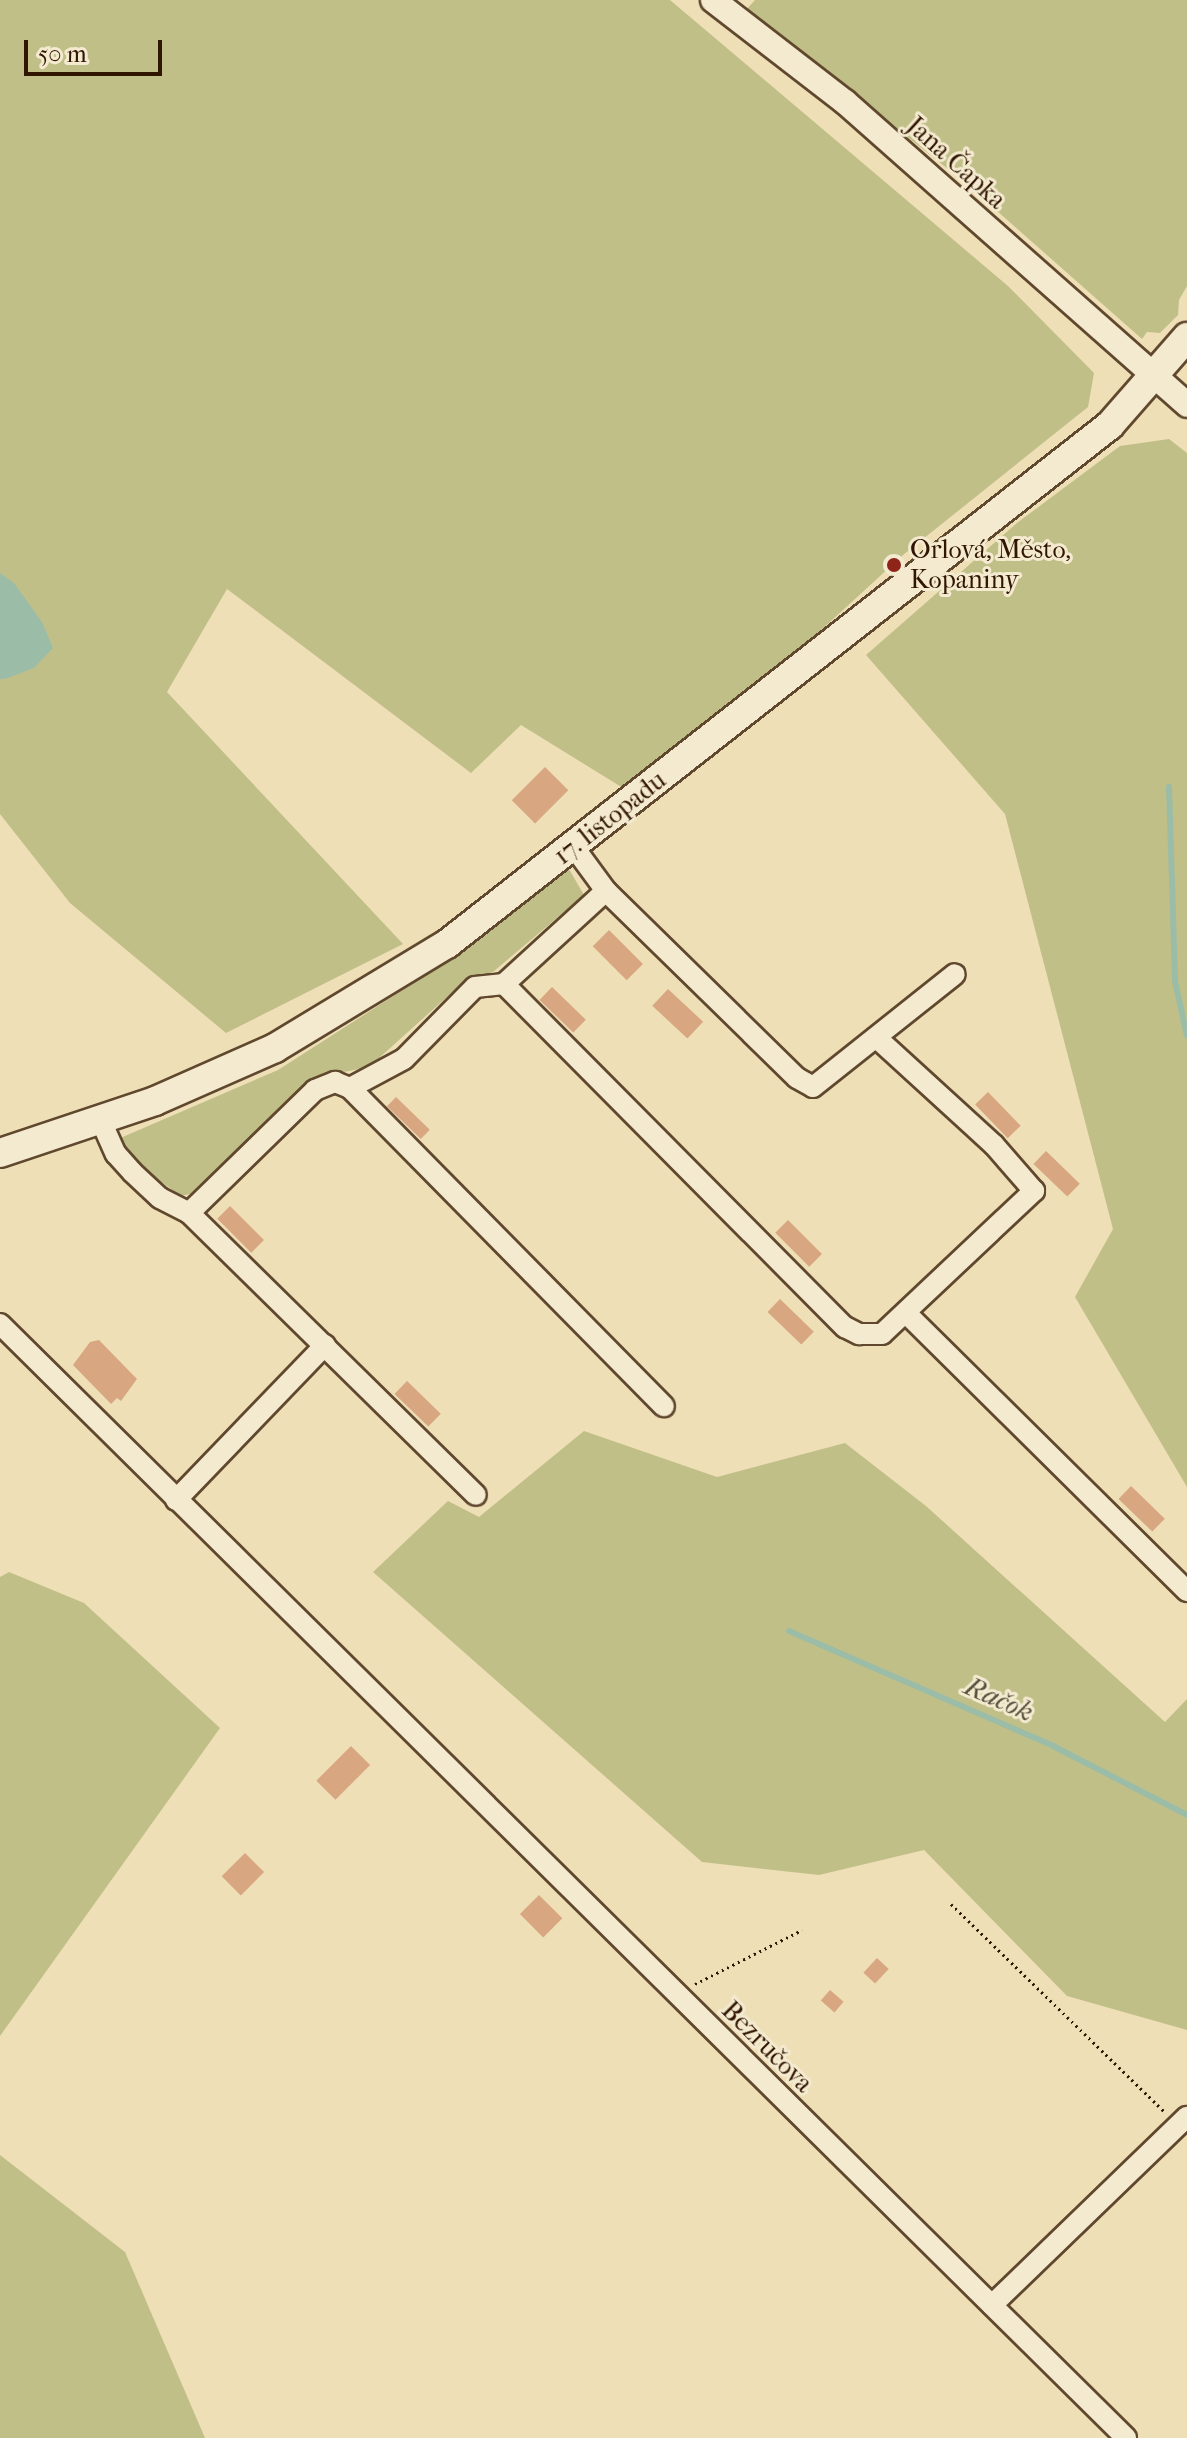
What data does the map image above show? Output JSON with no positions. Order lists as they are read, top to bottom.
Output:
{
  "streets": {
    "main road": ["17. listopadu"],
    "street": ["Jana Čapka", "Bezručova"]
  },
  "crossings": [
    ["Jana Čapka", "17. listopadu"]
  ],
  "water": ["Račok"],
  "places": ["Orlová, Město, Kopaniny"],
  "scale_bar": "50 m"
}
